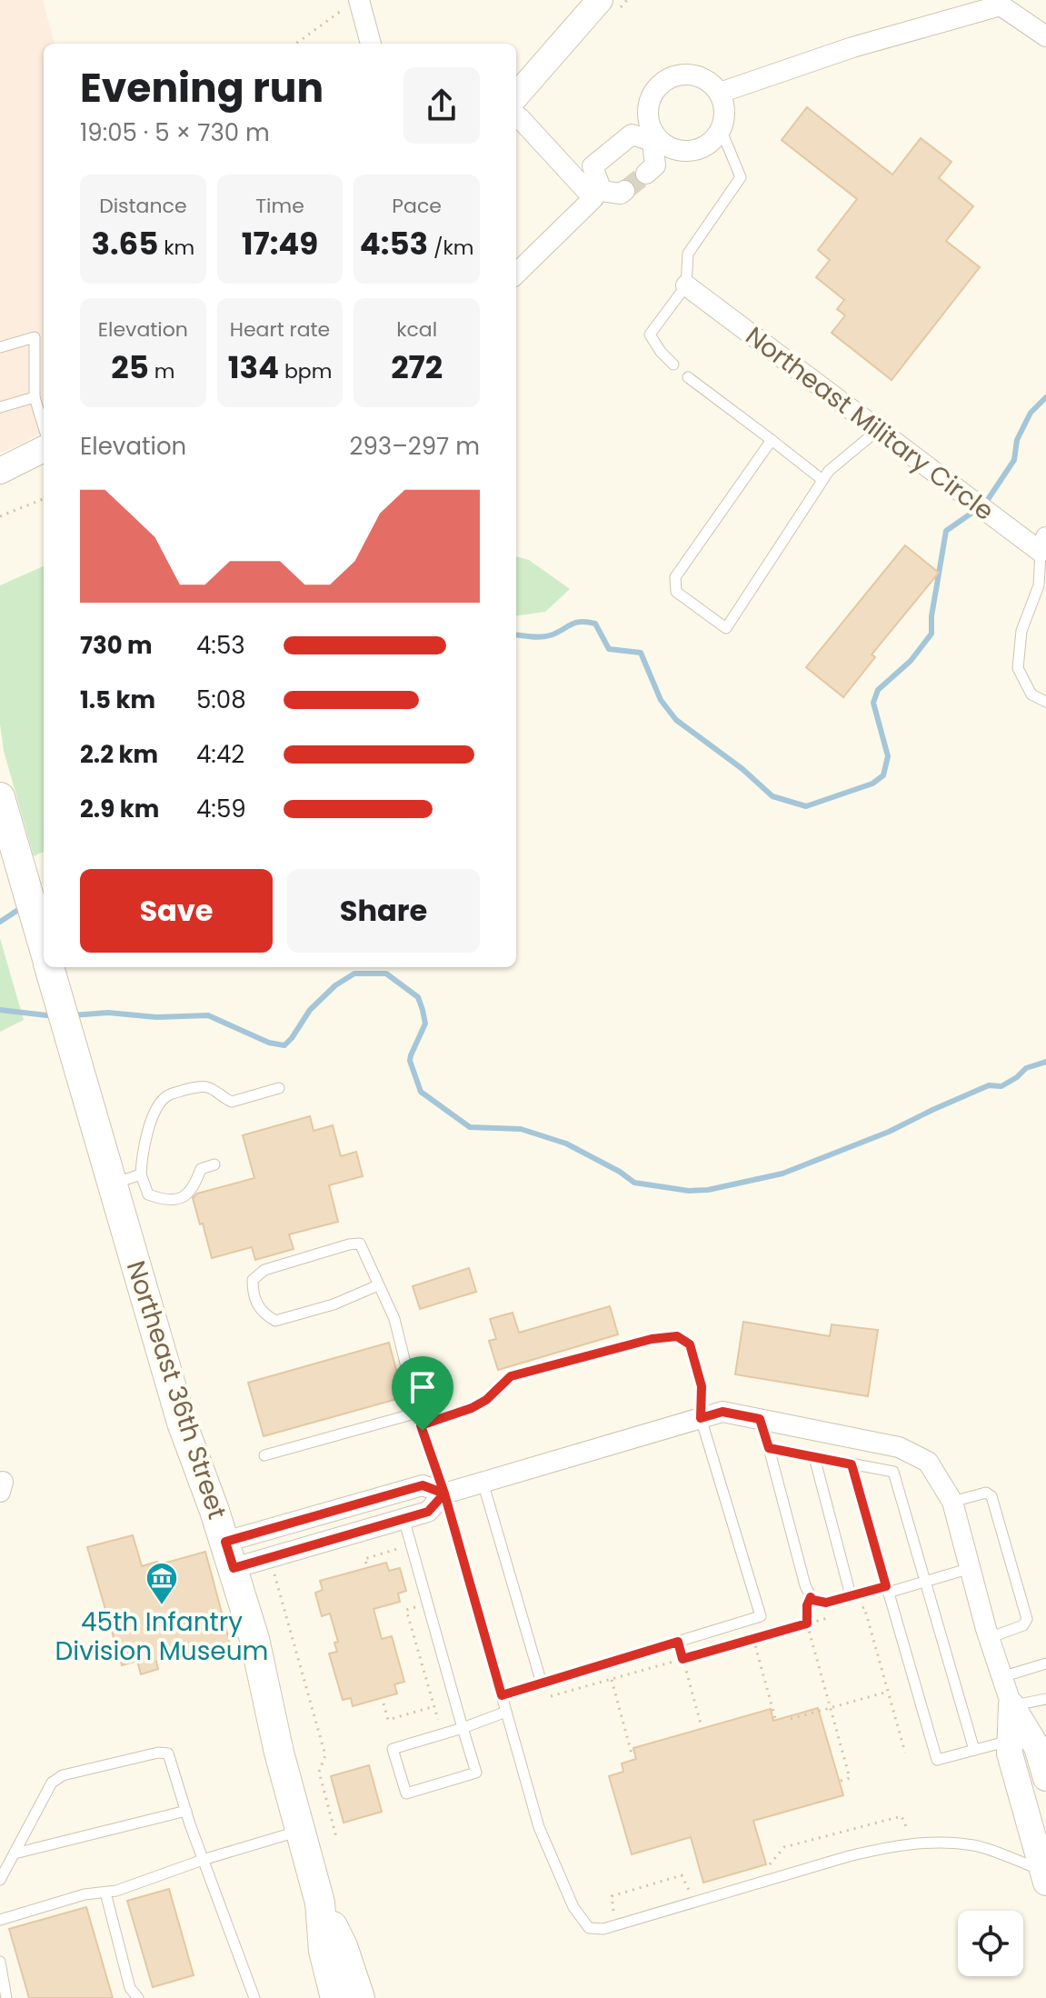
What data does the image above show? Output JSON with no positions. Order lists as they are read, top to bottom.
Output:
{
  "streets": {
    "main road": ["Northeast 36th Street"],
    "street": ["Northeast Military Circle"]
  },
  "places": {
    "museum": ["45th Infantry Division Museum"]
  },
  "page": {
    "heading": ["Evening run", "19:05 · 5 × 730 m"],
    "stats": [
      ["Distance", "3.65 km"],
      ["Time", "17:49"],
      ["Pace", "4:53 /km"],
      ["Elevation", "25 m"],
      ["Heart rate", "134 bpm"],
      ["kcal", "272"]
    ],
    "chart": ["Elevation", "293–297 m"],
    "list": [
      {
        "name": "730 m",
        "note": "4:53"
      },
      {
        "name": "1.5 km",
        "note": "5:08"
      },
      {
        "name": "2.2 km",
        "note": "4:42"
      },
      {
        "name": "2.9 km",
        "note": "4:59"
      }
    ],
    "buttons": ["Save", "Share"]
  }
}
